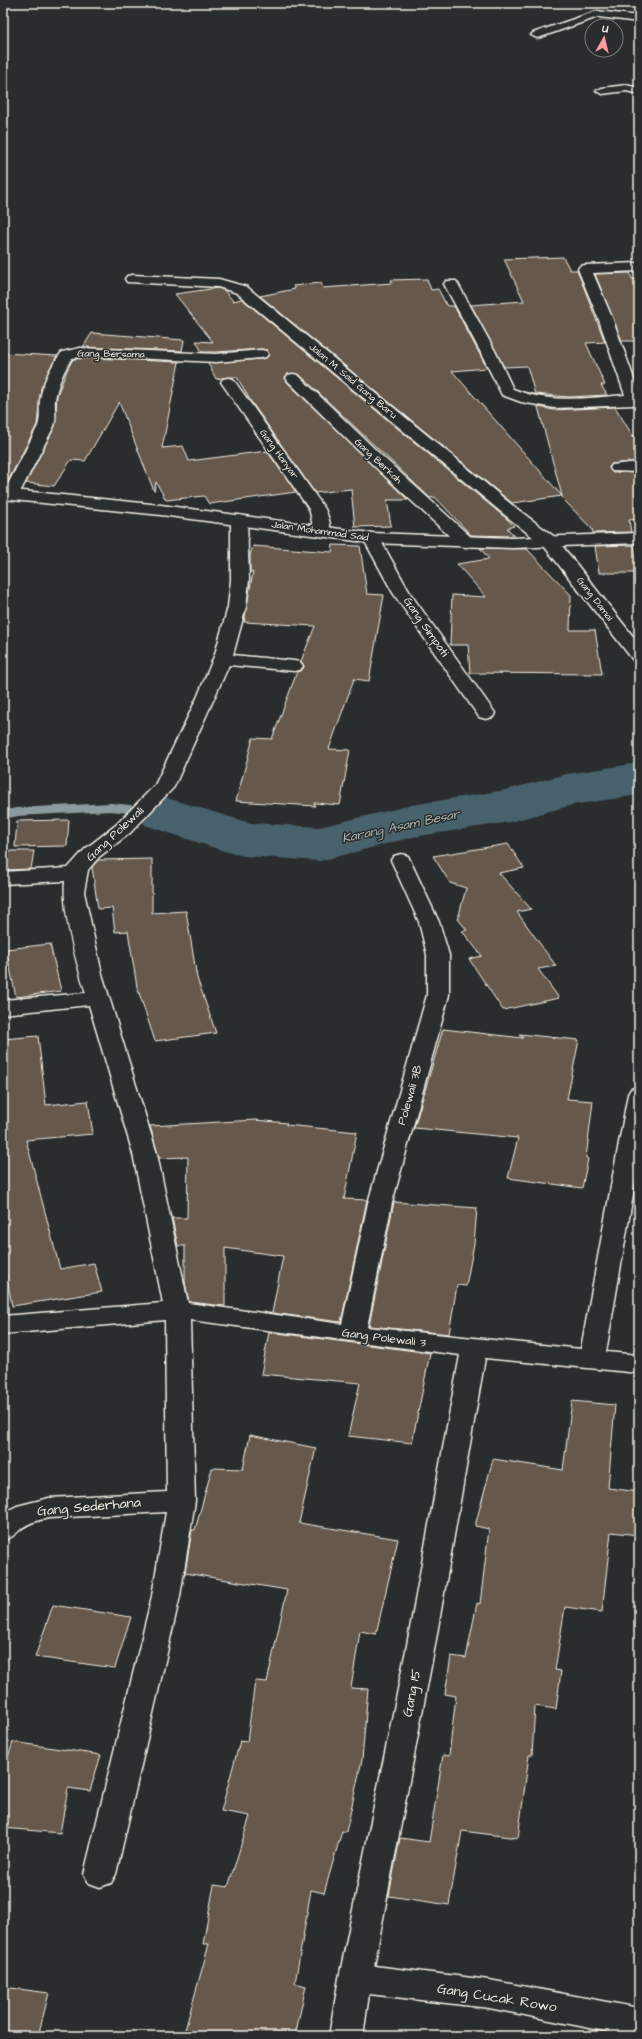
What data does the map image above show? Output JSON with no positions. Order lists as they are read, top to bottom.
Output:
{
  "streets": {
    "street": [
      "Gang Bersama",
      "Jalan M. Said Gang Baru",
      "Gang Hanyar",
      "Gang Berkah",
      "Jalan Mohammad Said",
      "Gang Damai",
      "Gang Simpati",
      "Gang Polewali",
      "Polewali 3B",
      "Gang Polewali 3",
      "Gang Sederhana",
      "Gang 15",
      "Gang Cucak Rowo"
    ]
  },
  "crossings": [
    ["Gang Bersama", "Jalan Mohammad Said"],
    ["Jalan M. Said Gang Baru", "Jalan Mohammad Said"],
    ["Jalan M. Said Gang Baru", "Gang Damai"],
    ["Gang Hanyar", "Jalan Mohammad Said"],
    ["Gang Berkah", "Jalan Mohammad Said"],
    ["Jalan Mohammad Said", "Gang Damai"],
    ["Jalan Mohammad Said", "Gang Simpati"],
    ["Jalan Mohammad Said", "Gang Polewali"],
    ["Polewali 3B", "Gang Polewali 3"],
    ["Gang Polewali 3", "Gang 15"],
    ["Gang 15", "Gang Cucak Rowo"]
  ],
  "water": ["Karang Asam Besar"],
  "north": "top"
}
